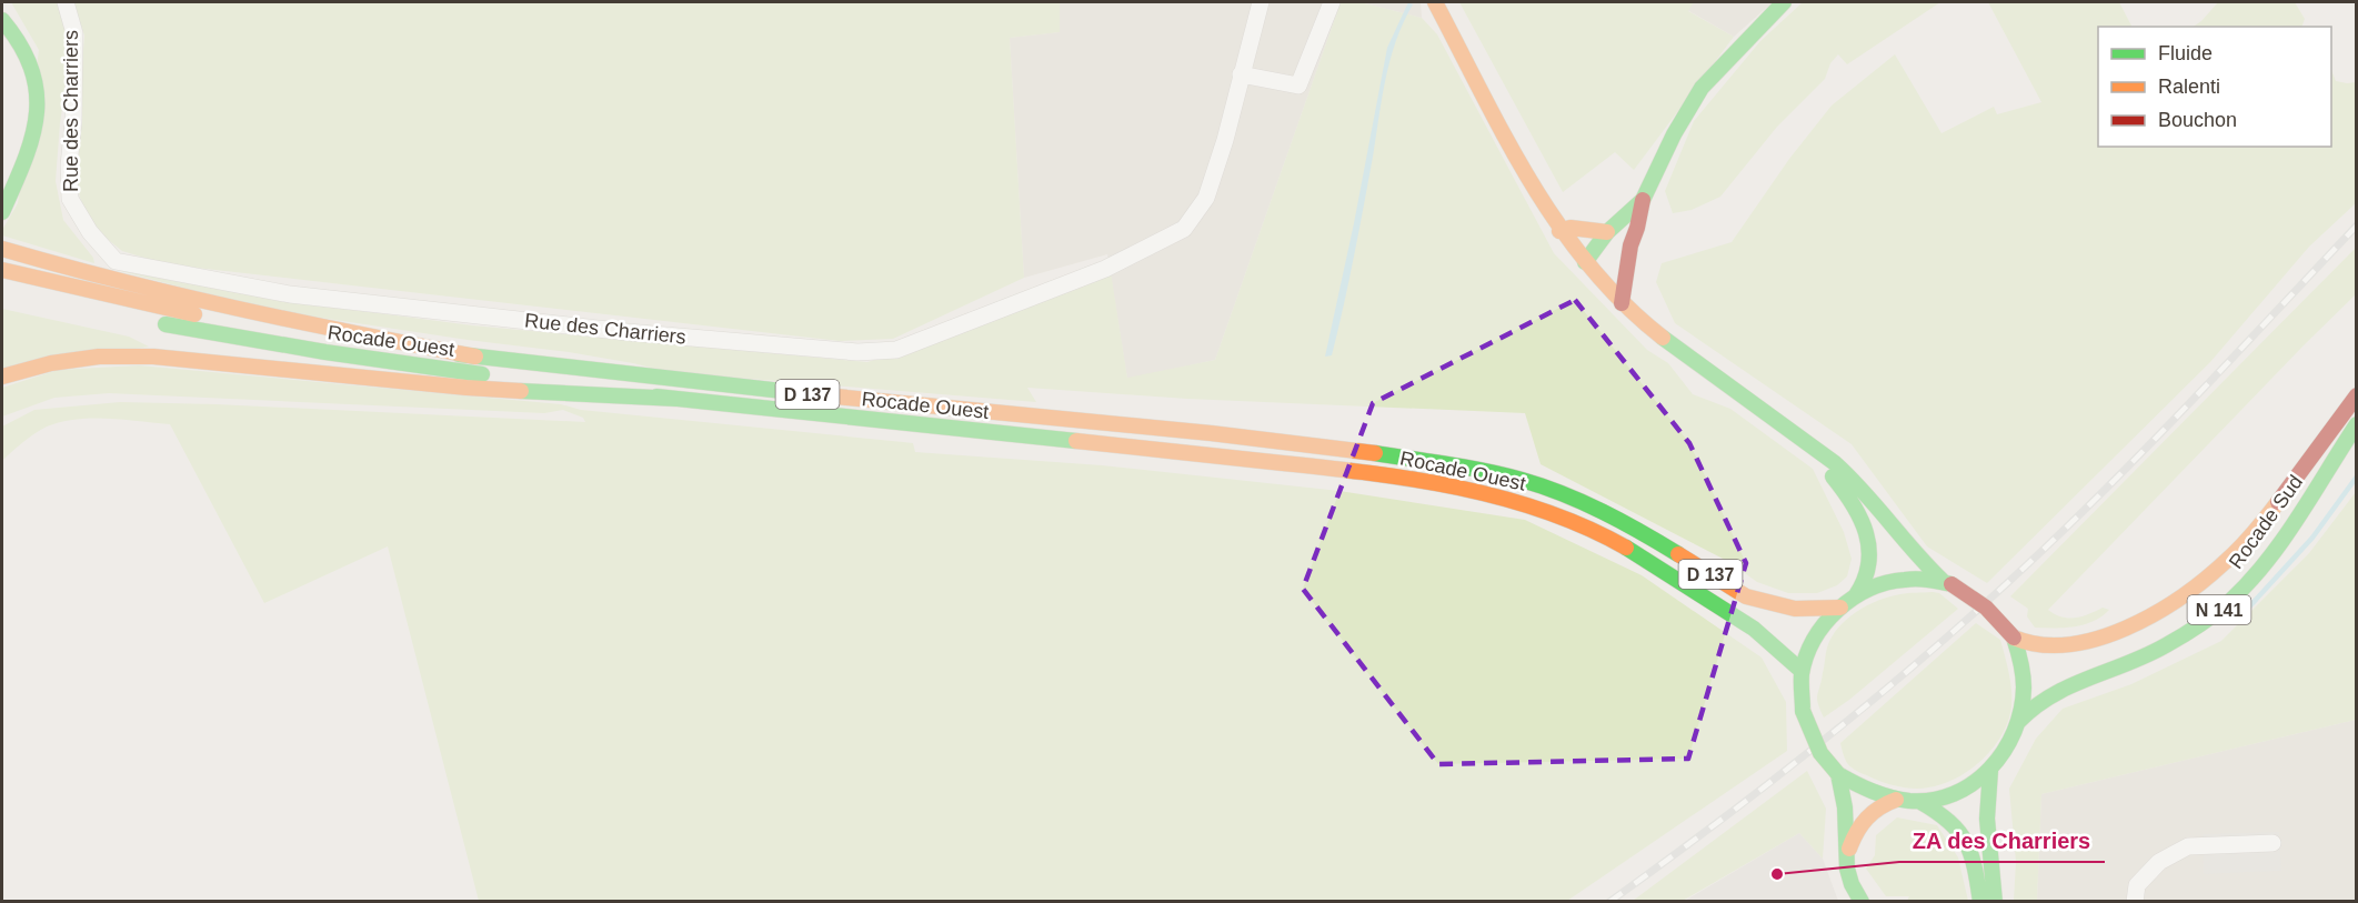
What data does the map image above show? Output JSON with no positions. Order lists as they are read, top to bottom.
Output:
{
  "streets": {
    "main road": [
      "Rocade Ouest",
      "D 137",
      "Rocade Sud",
      "N 141"
    ],
    "street": ["Rue des Charriers"]
  },
  "crossings": [
    ["Rocade Ouest", "Rocade Sud"]
  ],
  "places": ["ZA des Charriers"],
  "legend": ["Fluide", "Ralenti", "Bouchon"]
}
